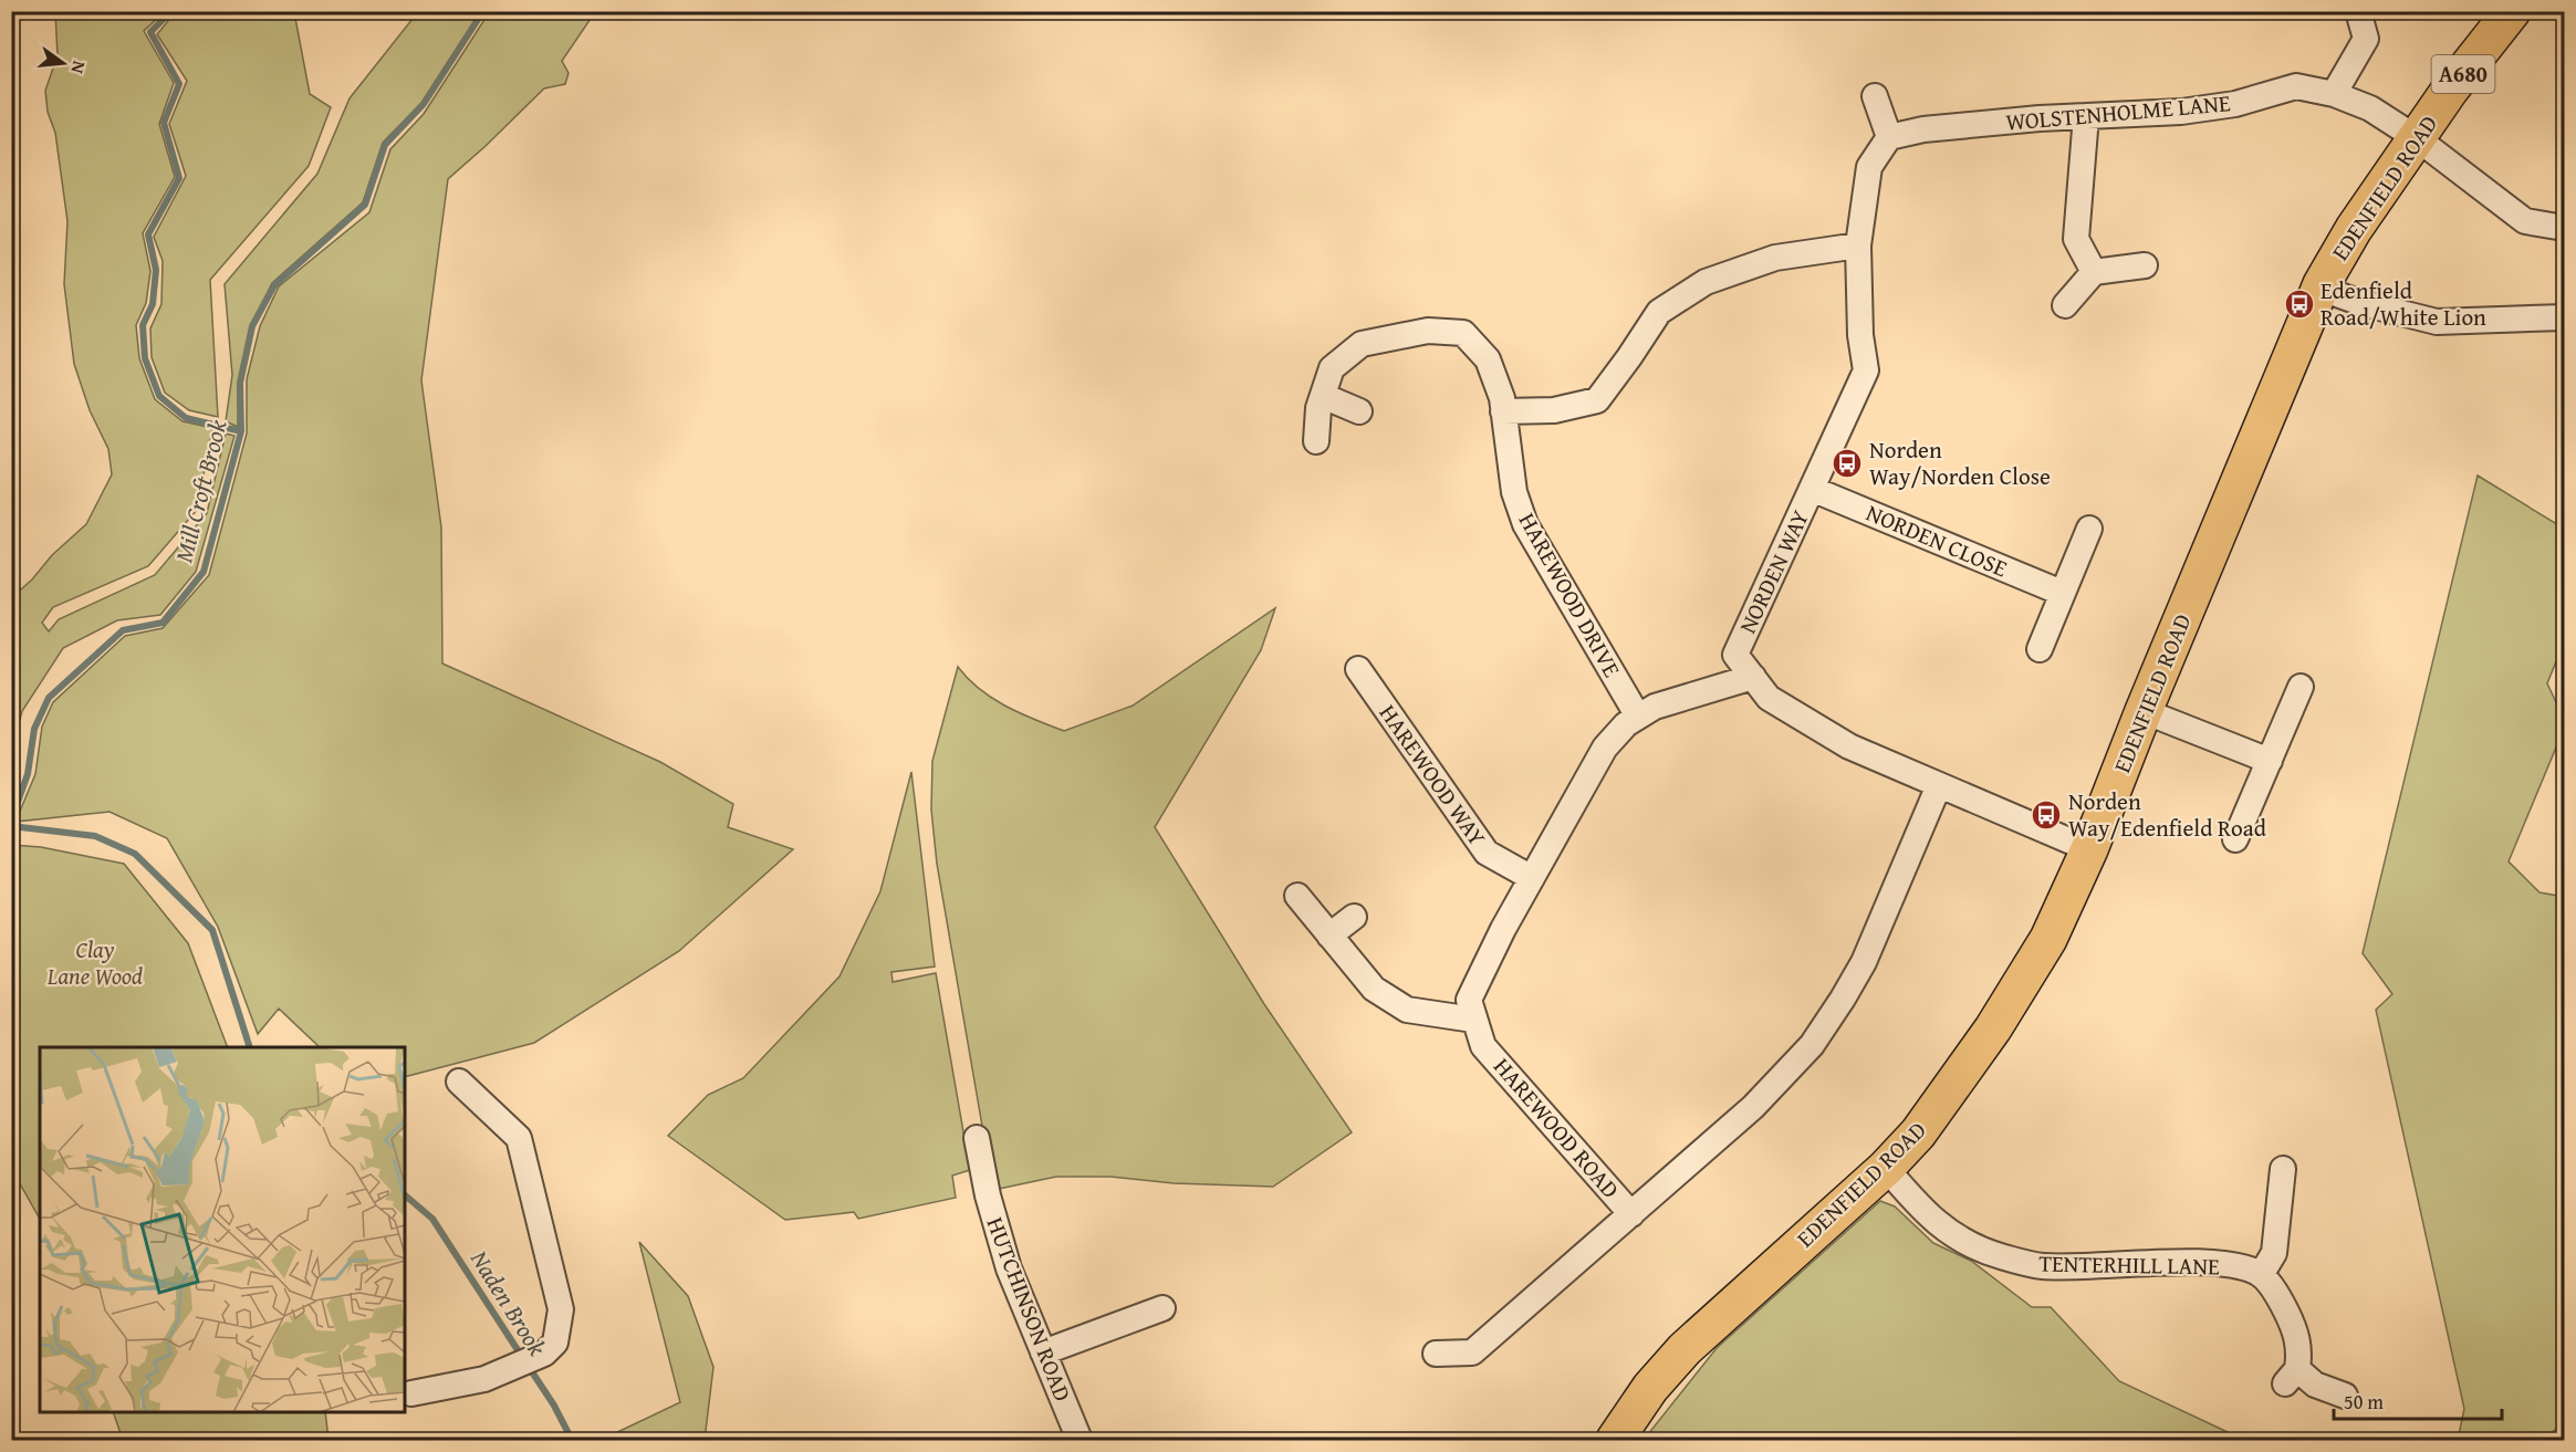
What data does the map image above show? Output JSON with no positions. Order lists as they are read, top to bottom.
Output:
{
  "streets": {
    "main road": ["A680", "EDENFIELD ROAD"],
    "street": [
      "WOLSTENHOLME LANE",
      "NORDEN CLOSE",
      "NORDEN WAY",
      "HAREWOOD DRIVE",
      "HAREWOOD WAY",
      "HAREWOOD ROAD",
      "TENTERHILL LANE",
      "HUTCHINSON ROAD"
    ]
  },
  "crossings": [
    ["WOLSTENHOLME LANE", "EDENFIELD ROAD"],
    ["WOLSTENHOLME LANE", "NORDEN WAY"],
    ["EDENFIELD ROAD", "NORDEN WAY"],
    ["EDENFIELD ROAD", "TENTERHILL LANE"],
    ["NORDEN CLOSE", "NORDEN WAY"],
    ["NORDEN WAY", "HAREWOOD ROAD"],
    ["HAREWOOD DRIVE", "HAREWOOD ROAD"],
    ["HAREWOOD WAY", "HAREWOOD ROAD"]
  ],
  "water": ["Mill Croft Brook", "Naden Brook"],
  "parks": ["Clay Lane Wood"],
  "places": {
    "bus stop": ["Edenfield Road/White Lion", "Norden Way/Norden Close", "Norden Way/Edenfield Road"]
  },
  "scale_bar": "50 m",
  "north": "right"
}
